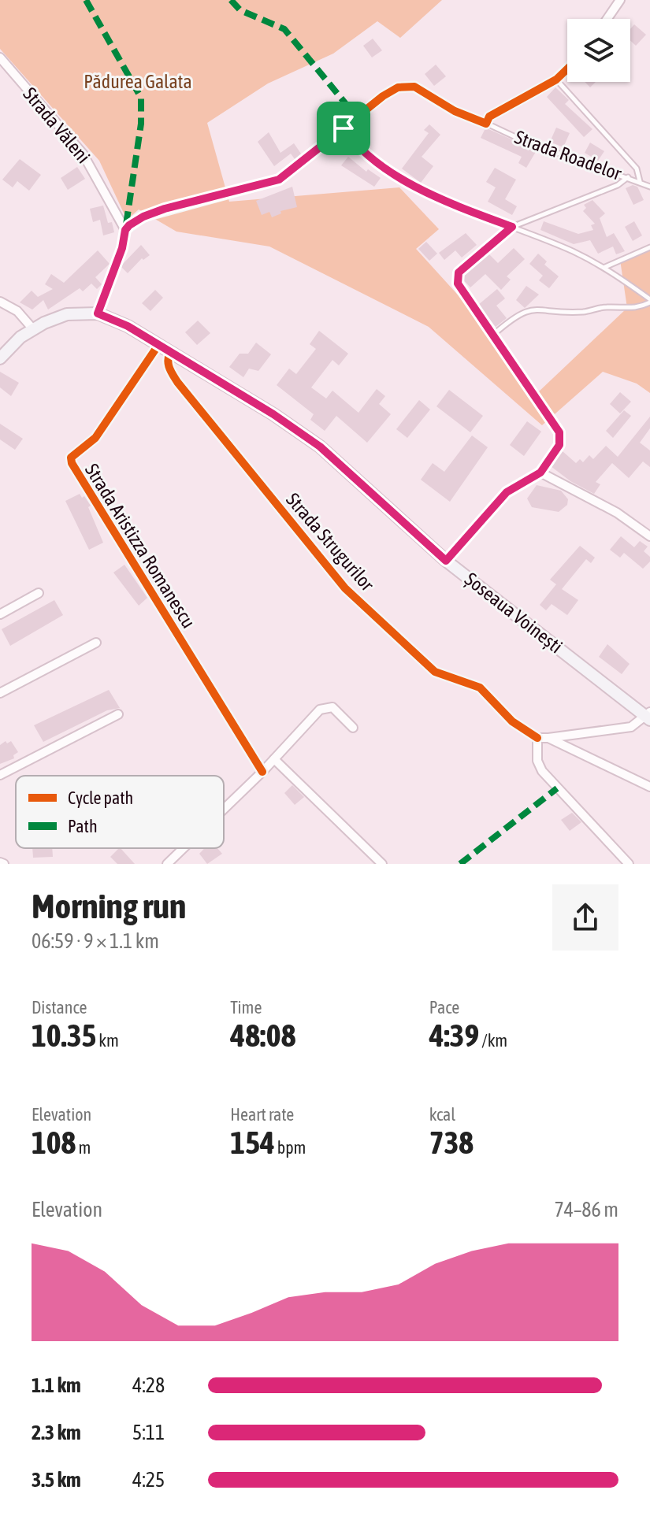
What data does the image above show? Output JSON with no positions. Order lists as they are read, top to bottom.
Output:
{
  "streets": {
    "main road": ["Șoseaua Voinești"],
    "street": ["Strada Văleni", "Strada Strugurilor", "Strada Aristizza Romanescu"],
    "lane": ["Strada Roadelor"]
  },
  "crossings": [
    ["Strada Strugurilor", "Șoseaua Voinești"],
    ["Strada Aristizza Romanescu", "Șoseaua Voinești"]
  ],
  "parks": ["Pădurea Galata"],
  "legend": ["Cycle path", "Path"],
  "page": {
    "heading": ["Morning run", "06:59 · 9 × 1.1 km"],
    "stats": [
      ["Distance", "10.35 km"],
      ["Time", "48:08"],
      ["Pace", "4:39 /km"],
      ["Elevation", "108 m"],
      ["Heart rate", "154 bpm"],
      ["kcal", "738"]
    ],
    "chart": ["Elevation", "74–86 m"],
    "list": [
      {
        "name": "1.1 km",
        "note": "4:28"
      },
      {
        "name": "2.3 km",
        "note": "5:11"
      },
      {
        "name": "3.5 km",
        "note": "4:25"
      }
    ]
  }
}
